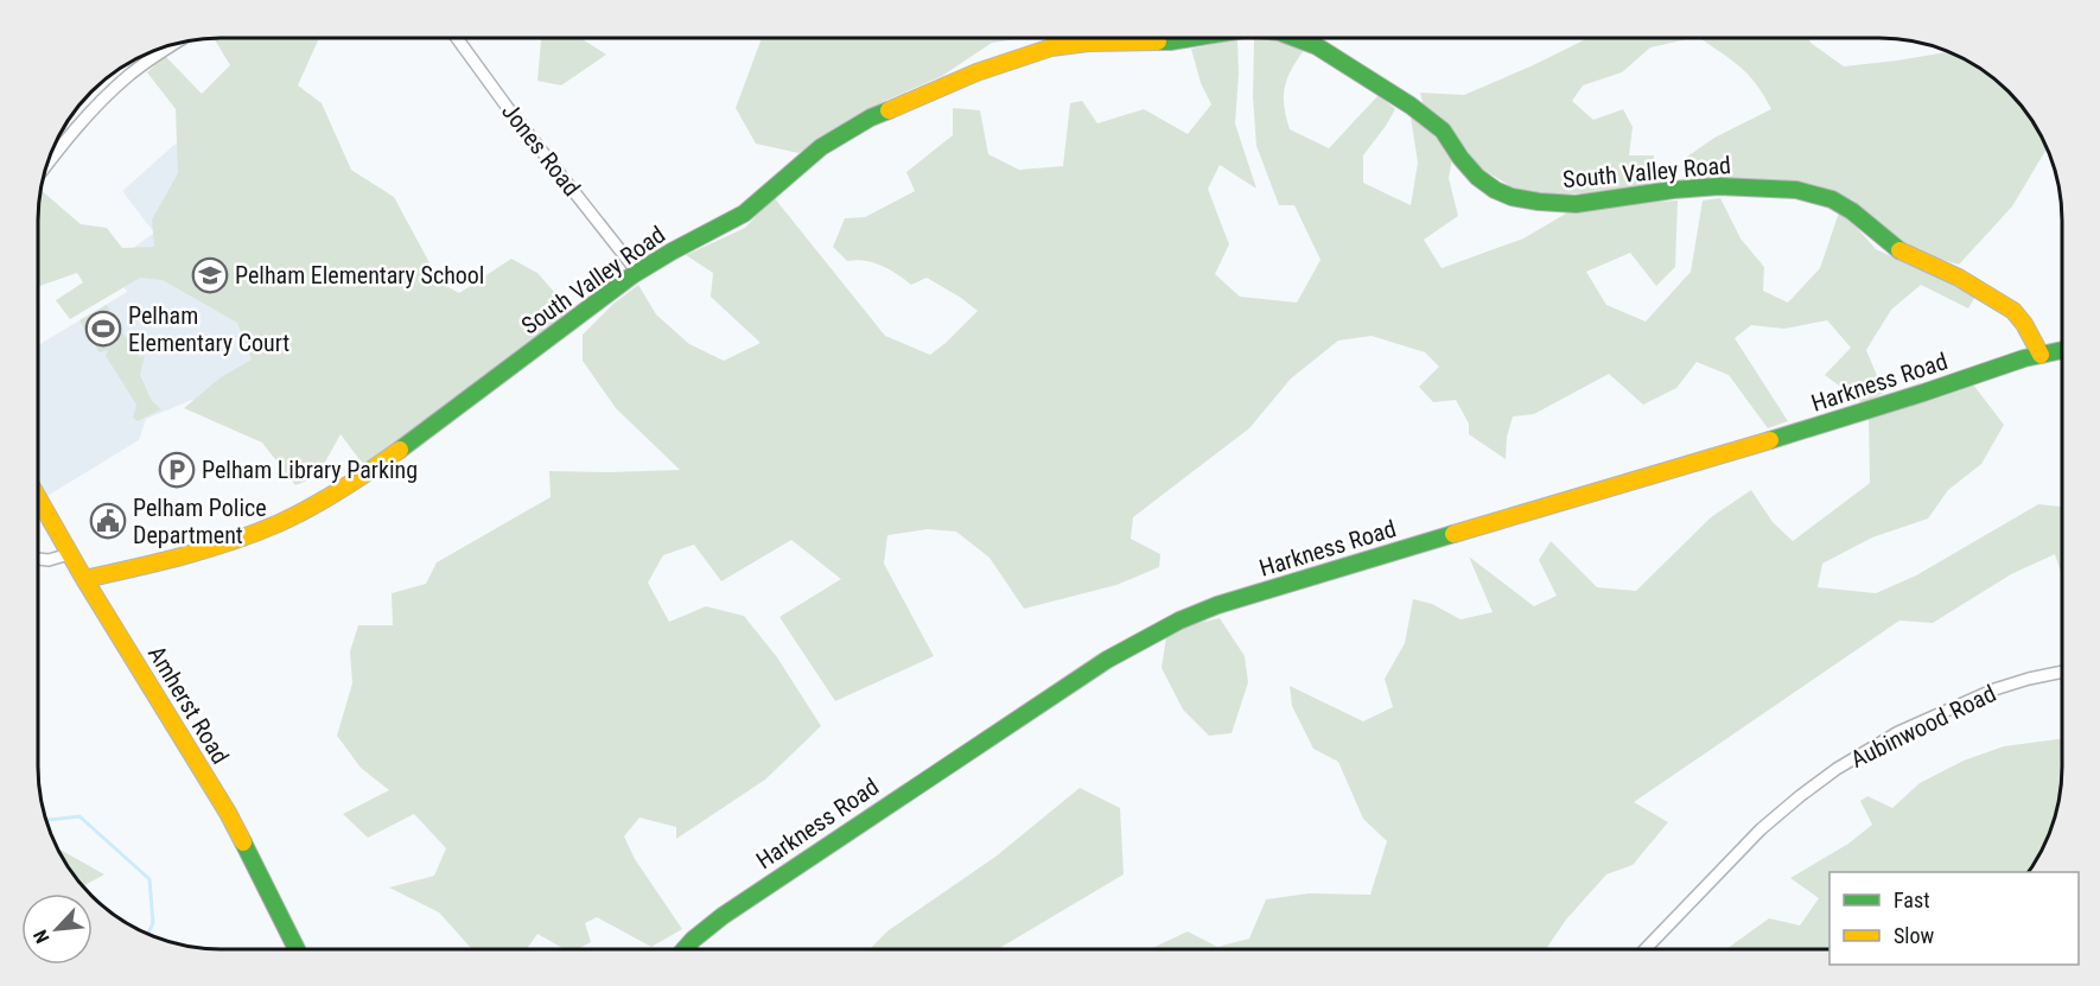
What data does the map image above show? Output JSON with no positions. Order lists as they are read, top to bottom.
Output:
{
  "streets": {
    "street": [
      "Jones Road",
      "South Valley Road",
      "Harkness Road",
      "Amherst Road",
      "Aubinwood Road"
    ]
  },
  "crossings": [
    ["Jones Road", "South Valley Road"],
    ["South Valley Road", "Harkness Road"],
    ["South Valley Road", "Amherst Road"]
  ],
  "places": {
    "school or university": ["Pelham Elementary School"],
    "sports": ["Pelham Elementary Court"],
    "parking": ["Pelham Library Parking"],
    "public building": ["Pelham Police Department"]
  },
  "legend": ["Fast", "Slow"],
  "north": "bottom left"
}
